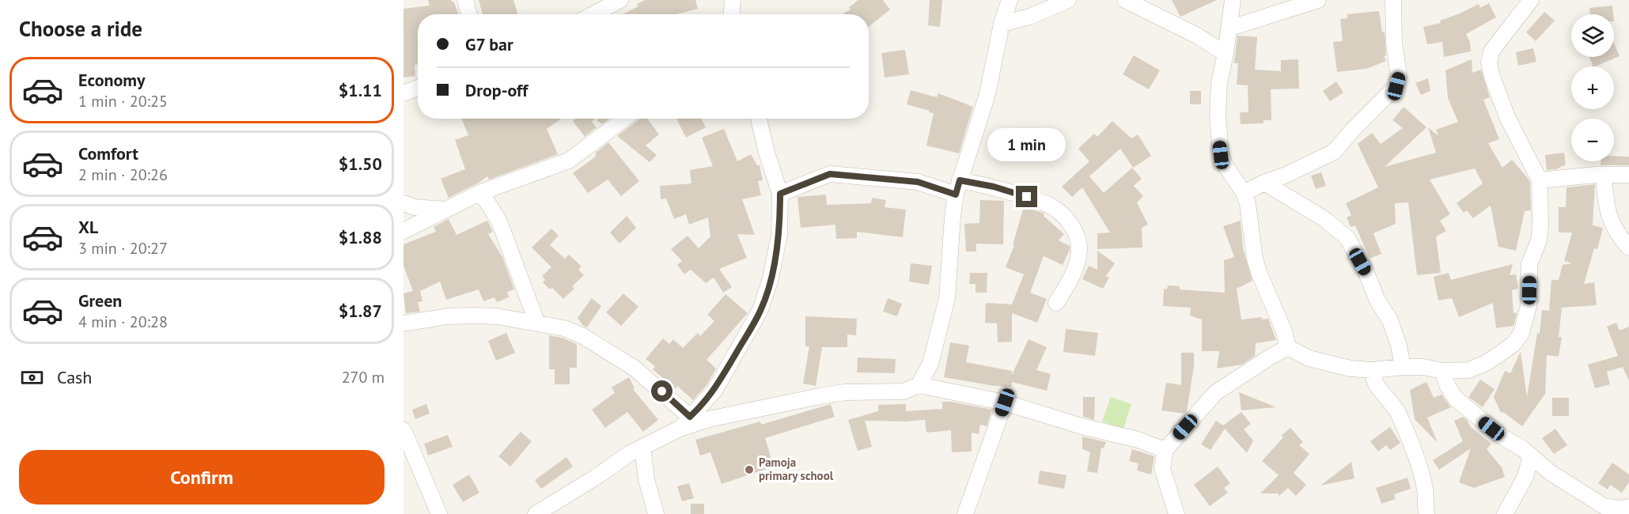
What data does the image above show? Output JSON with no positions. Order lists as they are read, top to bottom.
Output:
{
  "places": ["Pamoja primary school"],
  "page": {
    "heading": "Choose a ride",
    "map_buttons": ["+", "−"],
    "banner": ["G7 bar", "Drop-off"],
    "list": [
      {
        "name": "Economy",
        "note": "1 min · 20:25",
        "value": "$1.11"
      },
      {
        "name": "Comfort",
        "note": "2 min · 20:26",
        "value": "$1.50"
      },
      {
        "name": "XL",
        "note": "3 min · 20:27",
        "value": "$1.88"
      },
      {
        "name": "Green",
        "note": "4 min · 20:28",
        "value": "$1.87"
      }
    ],
    "bubble": "1 min",
    "pay": ["Cash", "270 m"],
    "buttons": "Confirm"
  }
}
